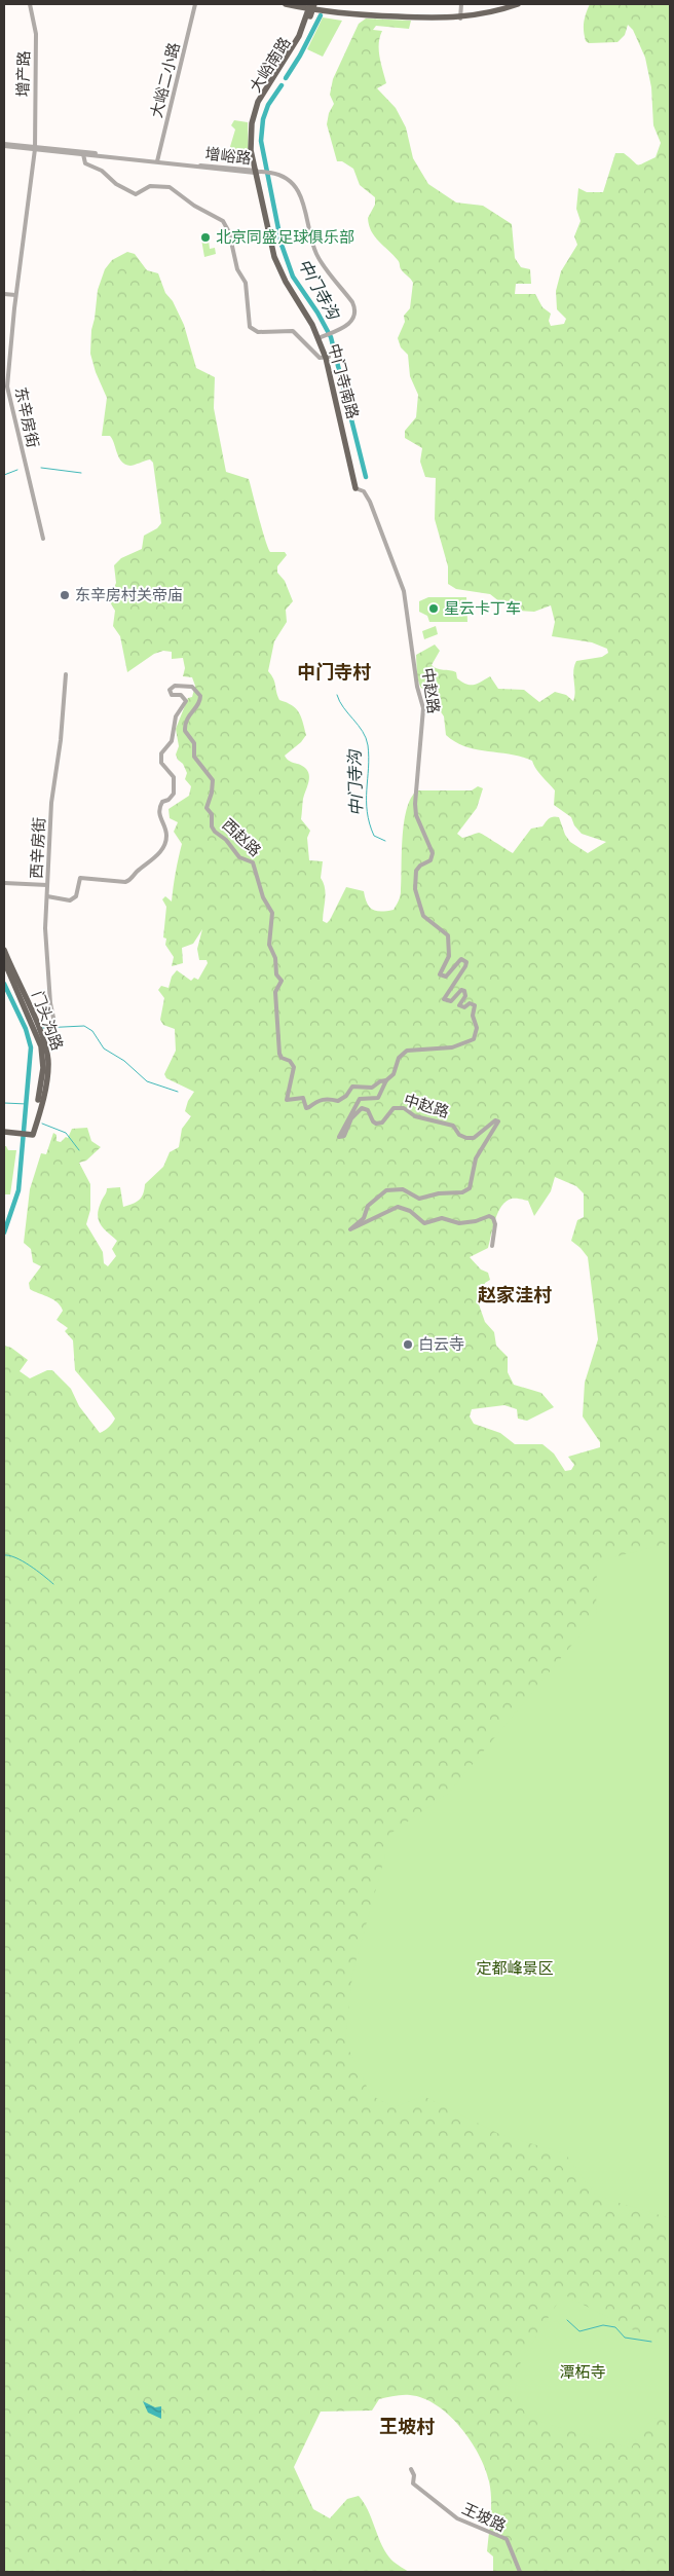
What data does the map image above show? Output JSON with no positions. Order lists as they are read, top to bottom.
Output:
{
  "streets": {
    "main road": ["大峪南路", "中门寺南路", "门头沟路"],
    "street": [
      "增产路",
      "大峪二小路",
      "增峪路",
      "东辛房街",
      "中赵路",
      "西赵路",
      "西辛房街",
      "王坡路"
    ]
  },
  "crossings": [
    ["大峪南路", "增峪路"],
    ["大峪南路", "中门寺南路"],
    ["增产路", "增峪路"],
    ["增产路", "东辛房街"],
    ["大峪二小路", "增峪路"],
    ["增峪路", "中门寺南路"],
    ["增峪路", "东辛房街"],
    ["中门寺南路", "中赵路"],
    ["中赵路", "西赵路"],
    ["西赵路", "西辛房街"]
  ],
  "districts": ["中门寺村", "赵家洼村", "王坡村"],
  "water": ["中门寺沟"],
  "parks": ["定都峰景区", "潭柘寺"],
  "places": [
    "北京同盛足球俱乐部",
    "东辛房村关帝庙",
    "星云卡丁车",
    "白云寺"
  ]
}
